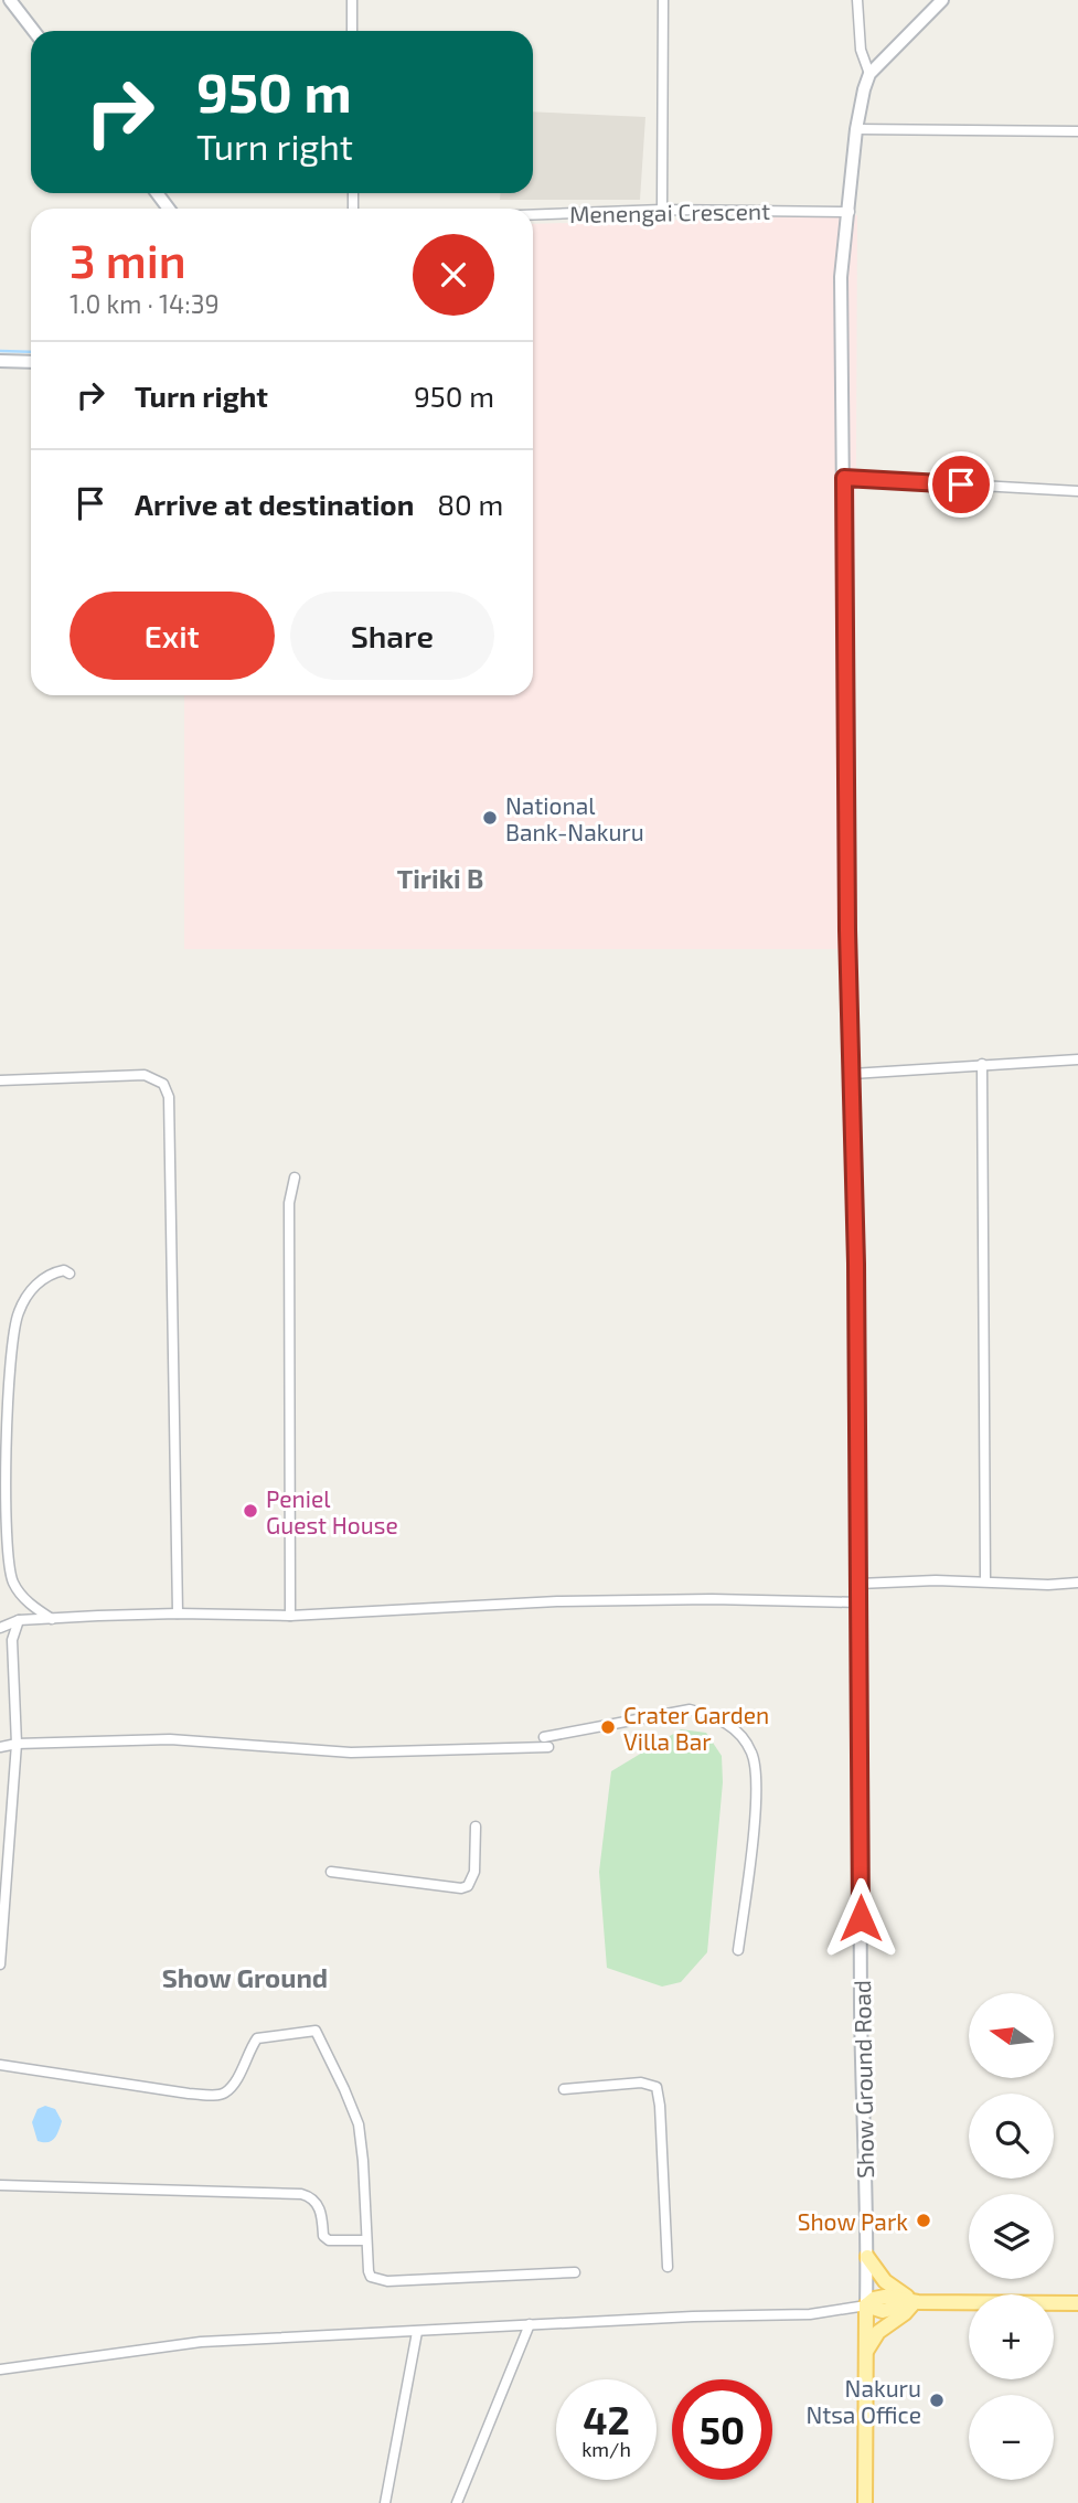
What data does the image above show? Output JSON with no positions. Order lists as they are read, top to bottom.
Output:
{
  "streets": {
    "main road": ["Show Ground Road"],
    "street": ["Menengai Crescent"]
  },
  "crossings": [
    ["Menengai Crescent", "Show Ground Road"]
  ],
  "districts": ["Tiriki B", "Show Ground"],
  "places": [
    "National Bank-Nakuru",
    "Peniel Guest House",
    "Crater Garden Villa Bar",
    "Show Park",
    "Nakuru Ntsa Office"
  ],
  "north": "left",
  "page": {
    "turn": ["950 m", "Turn right"],
    "heading": ["3 min", "1.0 km · 14:39"],
    "list": [
      {
        "name": "Turn right",
        "value": "950 m"
      },
      {
        "name": "Arrive at destination",
        "value": "80 m"
      }
    ],
    "buttons": ["Exit", "Share"],
    "map_buttons": ["+", "−"],
    "speed": "42 km/h",
    "limit": "50"
  }
}
